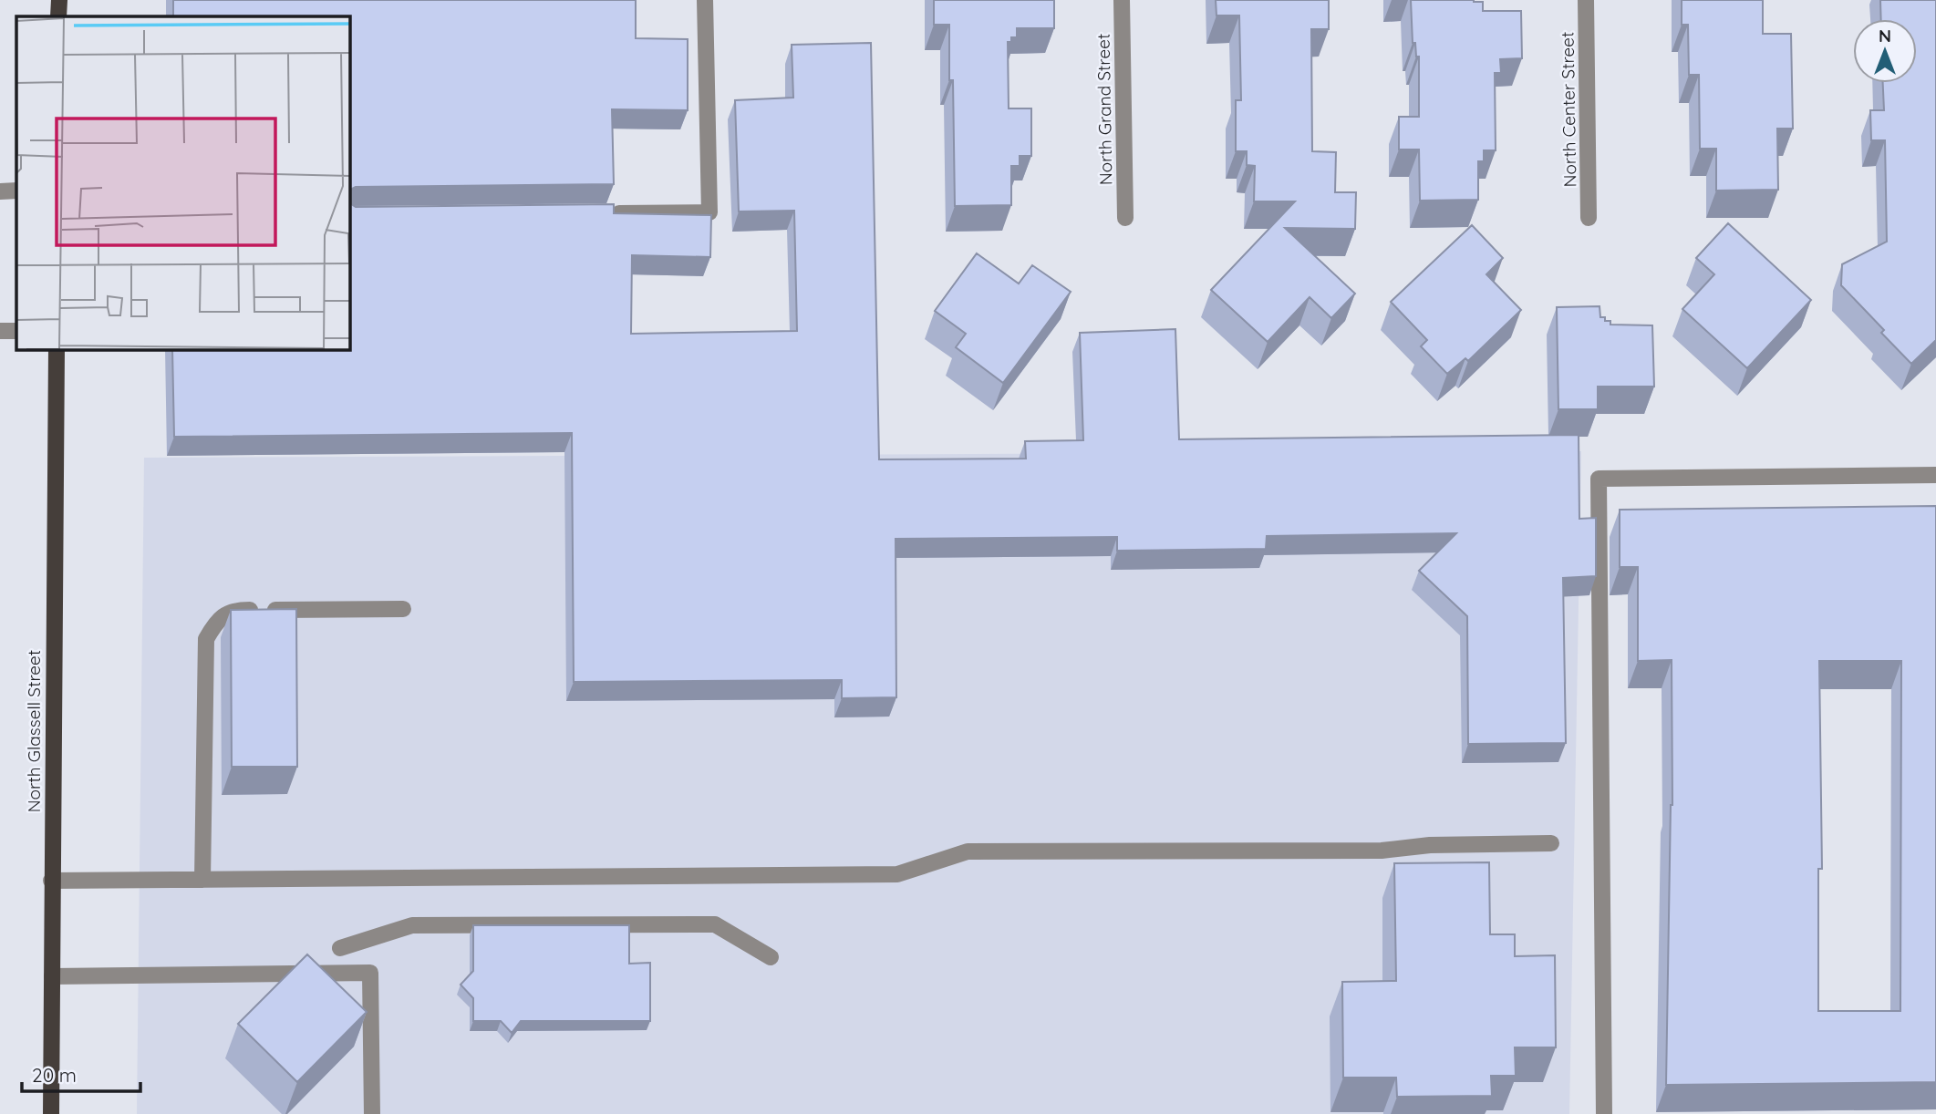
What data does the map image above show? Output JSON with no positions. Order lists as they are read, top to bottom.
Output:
{
  "streets": {
    "main road": ["North Glassell Street"],
    "street": ["North Grand Street", "North Center Street"]
  },
  "scale_bar": "20 m",
  "north": "top"
}
